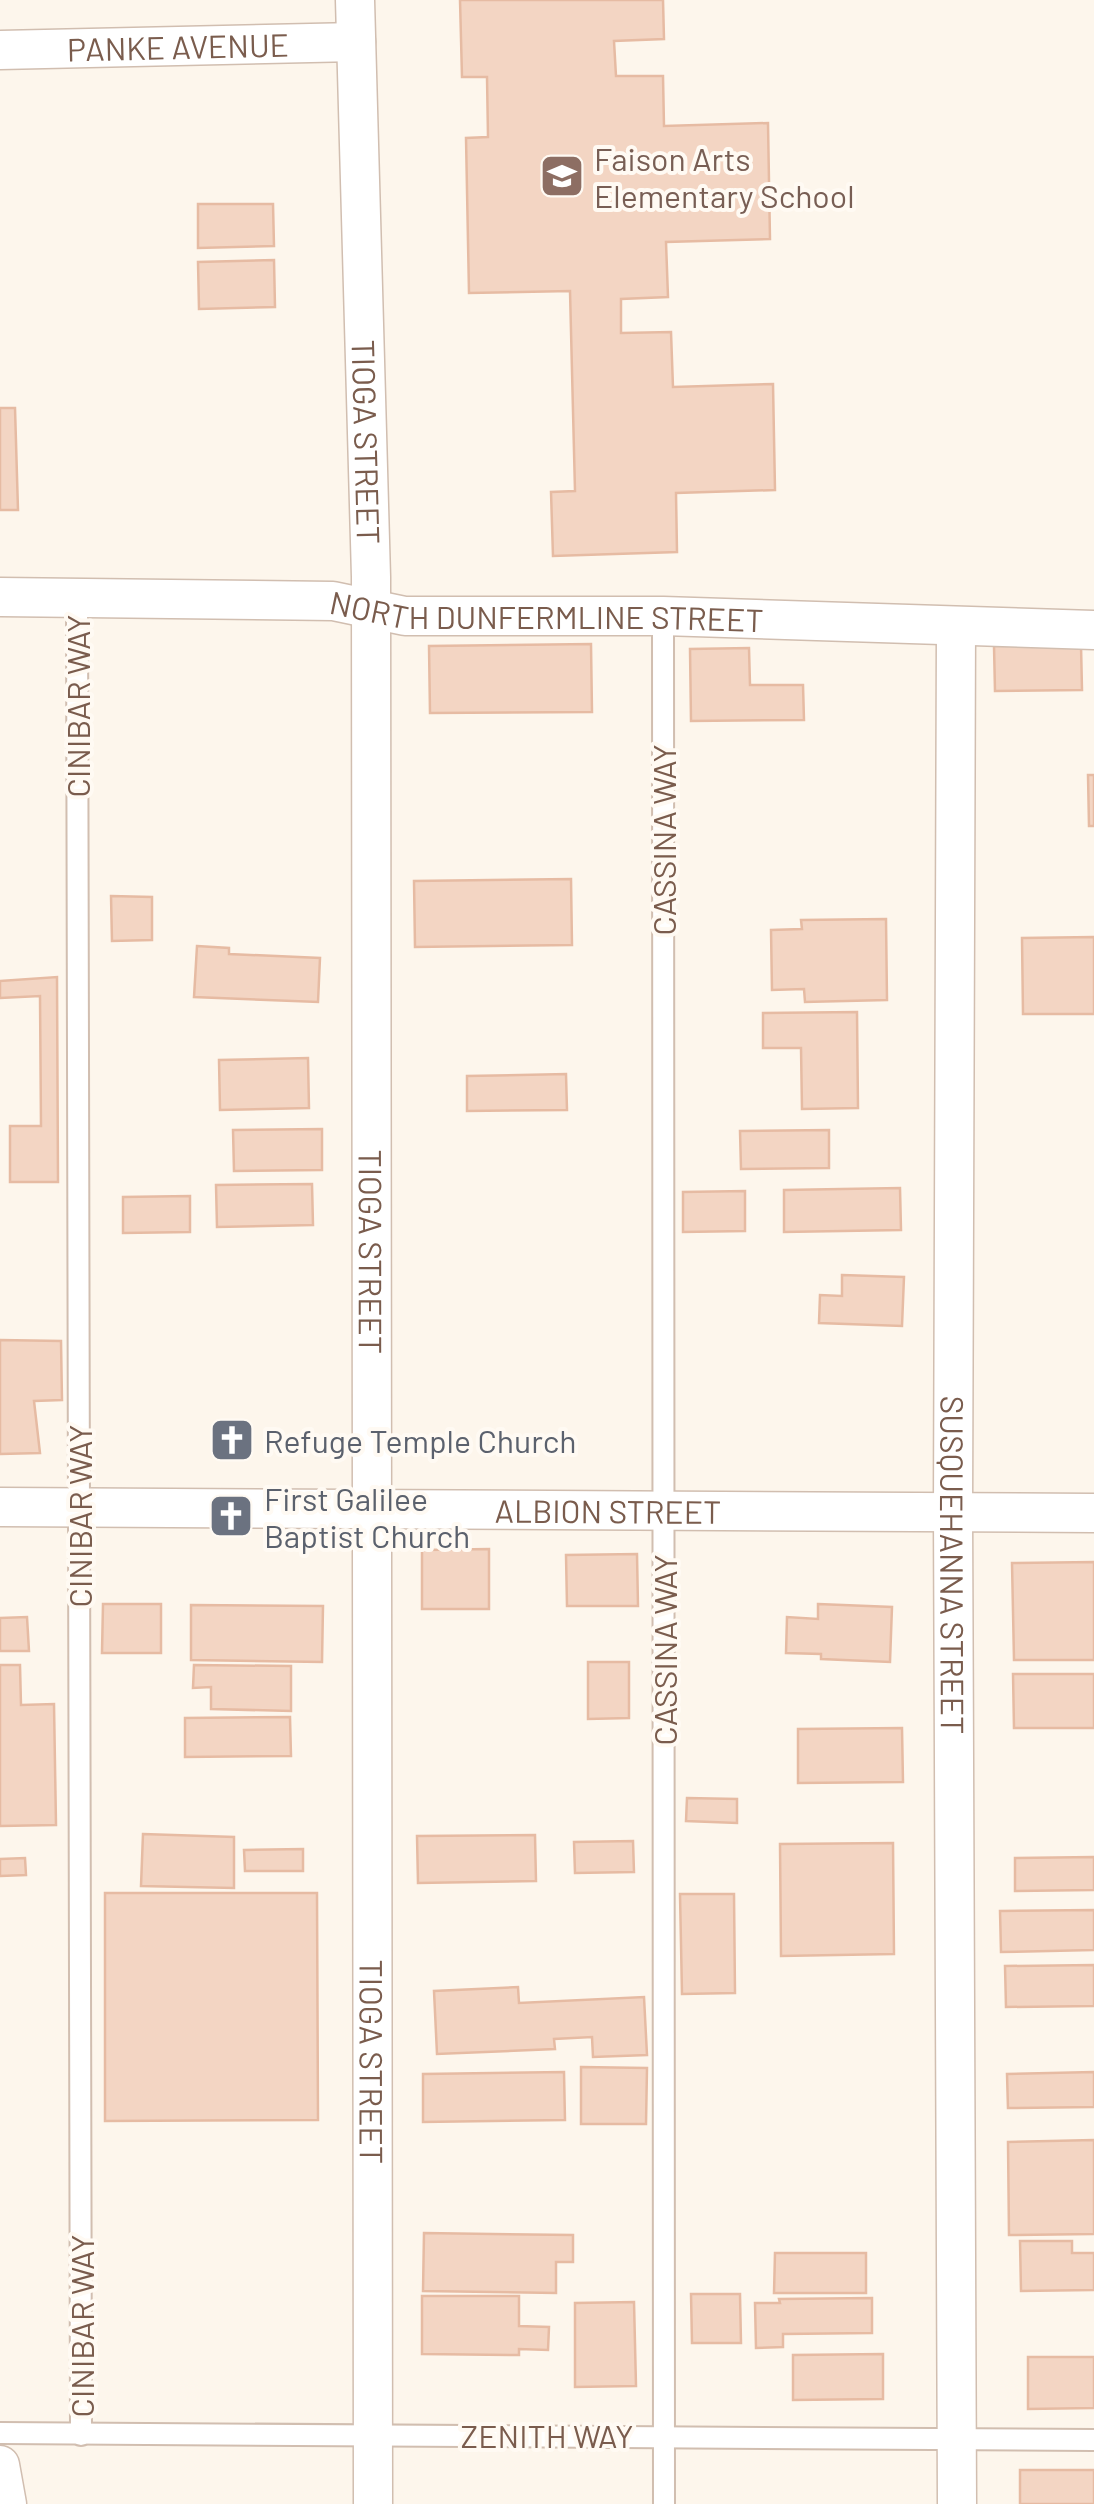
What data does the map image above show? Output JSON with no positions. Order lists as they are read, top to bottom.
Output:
{
  "streets": {
    "street": [
      "PANKE AVENUE",
      "TIOGA STREET",
      "NORTH DUNFERMLINE STREET",
      "ALBION STREET",
      "SUSQUEHANNA STREET"
    ],
    "lane": ["CINIBAR WAY", "CASSINA WAY", "ZENITH WAY"]
  },
  "crossings": [
    ["PANKE AVENUE", "TIOGA STREET"],
    ["TIOGA STREET", "NORTH DUNFERMLINE STREET"],
    ["TIOGA STREET", "ALBION STREET"],
    ["TIOGA STREET", "ZENITH WAY"],
    ["NORTH DUNFERMLINE STREET", "CINIBAR WAY"],
    ["NORTH DUNFERMLINE STREET", "CASSINA WAY"],
    ["NORTH DUNFERMLINE STREET", "SUSQUEHANNA STREET"],
    ["CINIBAR WAY", "ALBION STREET"],
    ["CINIBAR WAY", "ZENITH WAY"],
    ["CASSINA WAY", "ALBION STREET"],
    ["CASSINA WAY", "ZENITH WAY"],
    ["ALBION STREET", "SUSQUEHANNA STREET"],
    ["SUSQUEHANNA STREET", "ZENITH WAY"]
  ],
  "places": {
    "school or university": ["Faison Arts Elementary School"],
    "church": ["Refuge Temple Church", "First Galilee Baptist Church"]
  }
}
